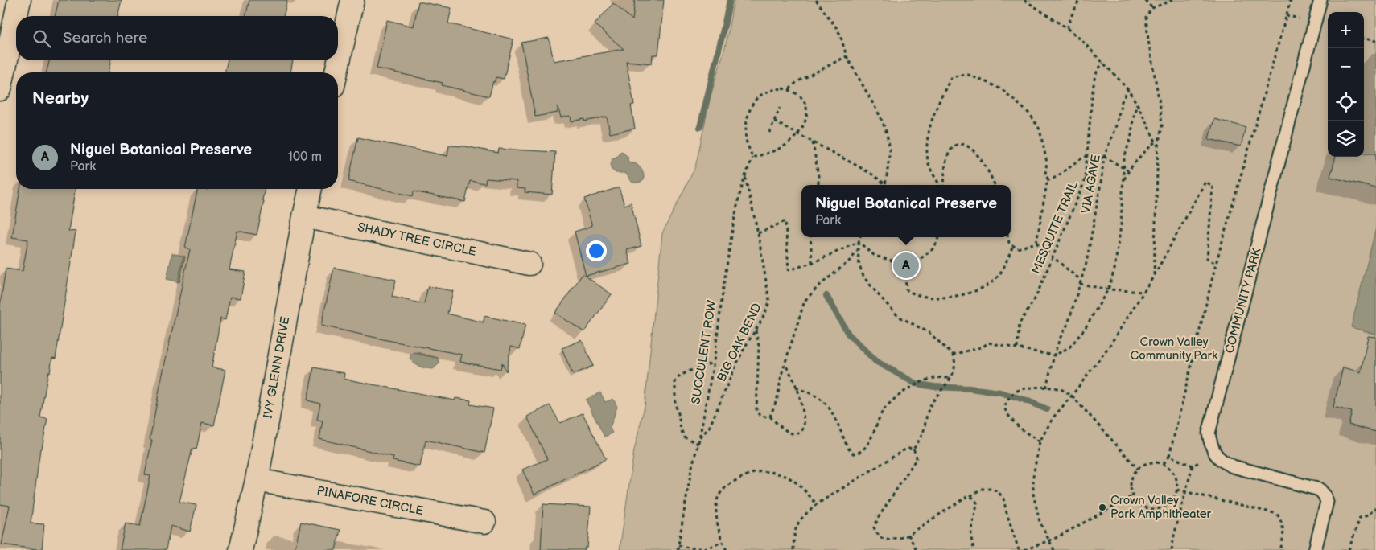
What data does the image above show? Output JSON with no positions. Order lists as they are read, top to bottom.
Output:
{
  "streets": {
    "street": ["SHADY TREE CIRCLE", "IVY GLENN DRIVE", "PINAFORE CIRCLE"],
    "lane": ["COMMUNITY PARK"],
    "path": [
      "VIA AGAVE",
      "MESQUITE TRAIL",
      "BIG OAK BEND",
      "SUCCULENT ROW"
    ]
  },
  "crossings": [
    ["SHADY TREE CIRCLE", "IVY GLENN DRIVE"],
    ["BIG OAK BEND", "SUCCULENT ROW"],
    ["IVY GLENN DRIVE", "PINAFORE CIRCLE"]
  ],
  "parks": ["Crown Valley Community Park"],
  "places": ["Crown Valley Park Amphitheater"],
  "page": {
    "map_buttons": ["+", "−"],
    "search": "Search here",
    "heading": "Nearby",
    "list": [
      {
        "mark": "A",
        "name": "Niguel Botanical Preserve",
        "note": "Park",
        "value": "100 m"
      }
    ],
    "popup": ["Niguel Botanical Preserve", "Park"],
    "pins": "A"
  }
}
